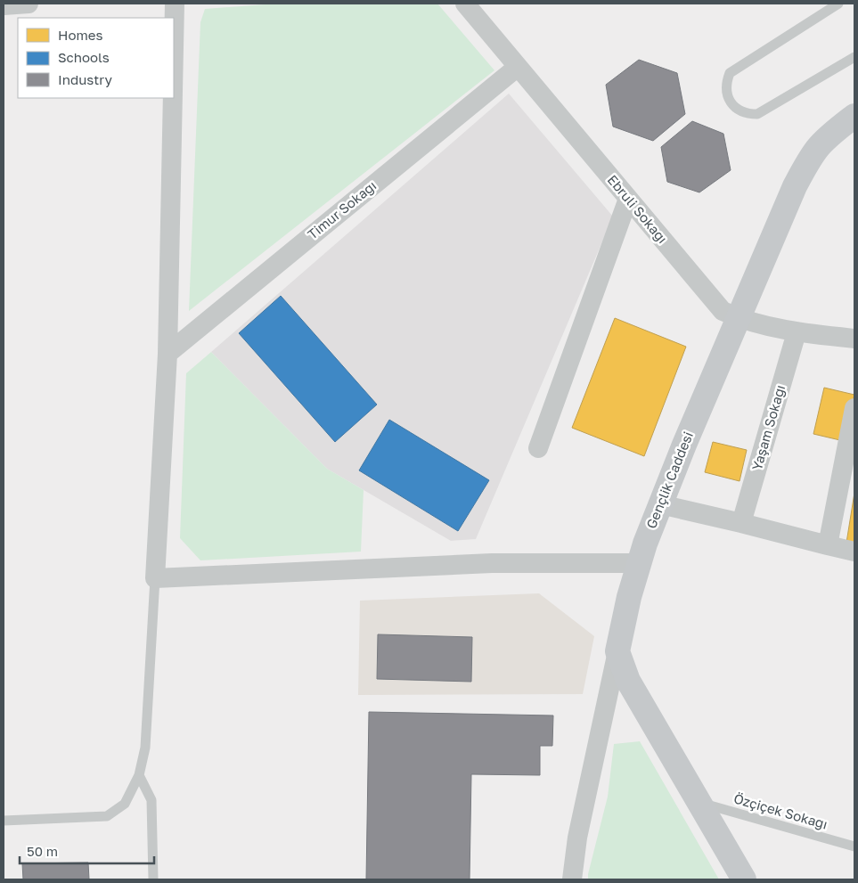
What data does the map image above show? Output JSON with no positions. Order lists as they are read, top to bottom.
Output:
{
  "streets": {
    "street": [
      "Ebruli Sokağı",
      "Timur Sokağı",
      "Yaşam Sokağı",
      "Gençlik Caddesi"
    ],
    "lane": ["Özçiçek Sokağı"]
  },
  "crossings": [
    ["Ebruli Sokağı", "Timur Sokağı"],
    ["Ebruli Sokağı", "Yaşam Sokağı"],
    ["Ebruli Sokağı", "Gençlik Caddesi"]
  ],
  "legend": ["Homes", "Schools", "Industry"],
  "scale_bar": "50 m"
}
